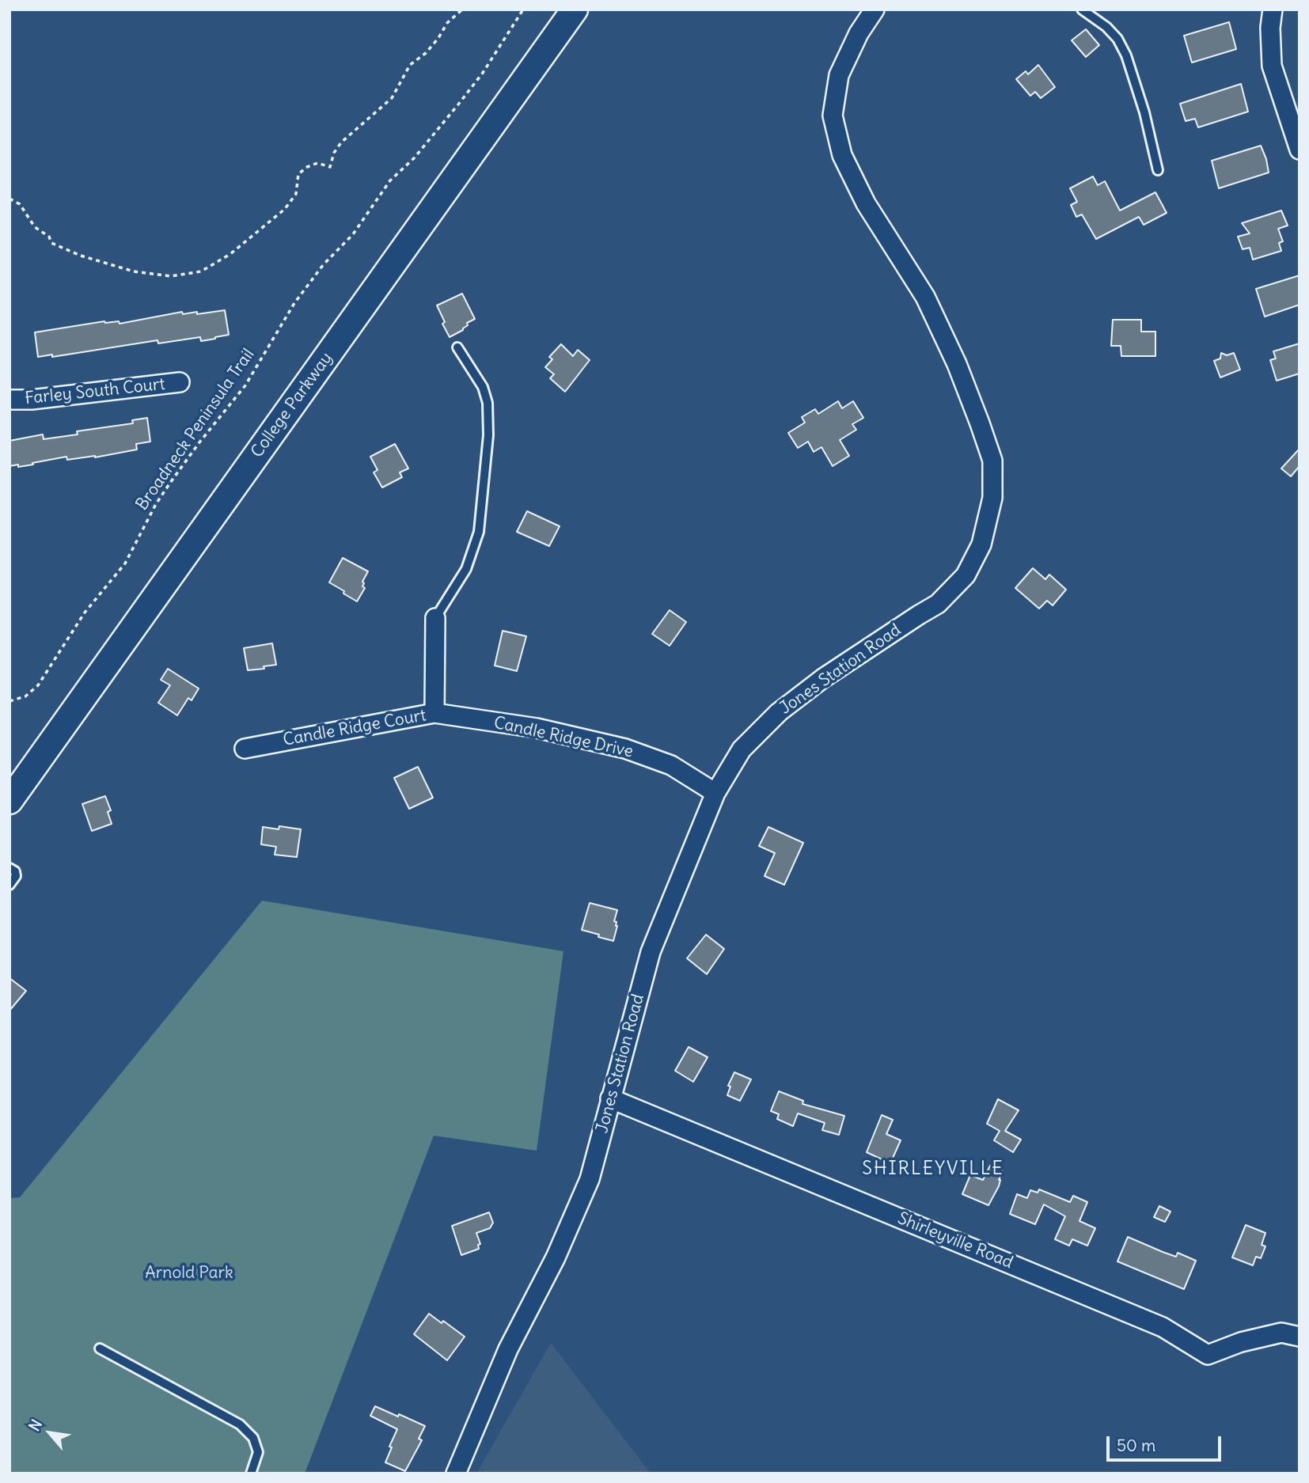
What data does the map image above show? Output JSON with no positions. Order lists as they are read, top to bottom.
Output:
{
  "streets": {
    "main road": ["College Parkway"],
    "street": [
      "Farley South Court",
      "Jones Station Road",
      "Candle Ridge Court",
      "Candle Ridge Drive",
      "Shirleyville Road"
    ],
    "path": ["Broadneck Peninsula Trail"]
  },
  "crossings": [
    ["Jones Station Road", "Candle Ridge Drive"],
    ["Jones Station Road", "Shirleyville Road"],
    ["Candle Ridge Court", "Candle Ridge Drive"]
  ],
  "districts": ["SHIRLEYVILLE"],
  "parks": ["Arnold Park"],
  "scale_bar": "50 m",
  "north": "top left"
}
